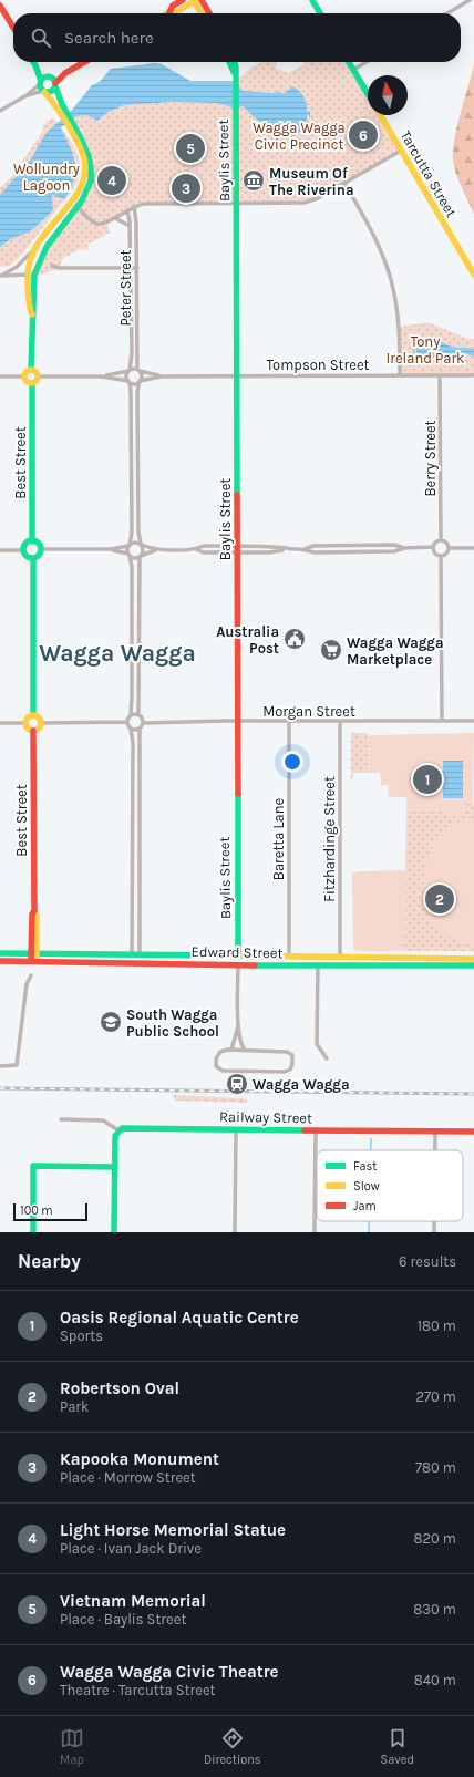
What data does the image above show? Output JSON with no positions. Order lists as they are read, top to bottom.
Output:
{
  "streets": {
    "main road": [
      "Baylis Street",
      "Tarcutta Street",
      "Best Street",
      "Edward Street",
      "Railway Street"
    ],
    "street": [
      "Peter Street",
      "Tompson Street",
      "Berry Street",
      "Morgan Street",
      "Baretta Lane",
      "Fitzhardinge Street"
    ]
  },
  "crossings": [
    ["Baylis Street", "Tompson Street"],
    ["Baylis Street", "Morgan Street"],
    ["Baylis Street", "Edward Street"],
    ["Peter Street", "Tompson Street"],
    ["Tompson Street", "Berry Street"],
    ["Best Street", "Edward Street"],
    ["Morgan Street", "Baretta Lane"],
    ["Morgan Street", "Fitzhardinge Street"],
    ["Baretta Lane", "Edward Street"],
    ["Fitzhardinge Street", "Edward Street"]
  ],
  "districts": ["Wagga Wagga"],
  "parks": ["Wagga Wagga Civic Precinct", "Wollundry Lagoon", "Tony Ireland Park"],
  "places": {
    "museum": ["Museum Of The Riverina"],
    "public building": ["Australia Post"],
    "supermarket": ["Wagga Wagga Marketplace"],
    "school or university": ["South Wagga Public School"],
    "station": ["Wagga Wagga"]
  },
  "legend": ["Fast", "Slow", "Jam"],
  "scale_bar": "100 m",
  "north": "top",
  "page": {
    "search": "Search here",
    "pins": [
      "6",
      "5",
      "4",
      "3",
      "1",
      "2"
    ],
    "scale": "100 m",
    "heading": ["Nearby", "6 results"],
    "list": [
      {
        "mark": "1",
        "name": "Oasis Regional Aquatic Centre",
        "note": "Sports",
        "value": "180 m"
      },
      {
        "mark": "2",
        "name": "Robertson Oval",
        "note": "Park",
        "value": "270 m"
      },
      {
        "mark": "3",
        "name": "Kapooka Monument",
        "note": "Place · Morrow Street",
        "value": "780 m"
      },
      {
        "mark": "4",
        "name": "Light Horse Memorial Statue",
        "note": "Place · Ivan Jack Drive",
        "value": "820 m"
      },
      {
        "mark": "5",
        "name": "Vietnam Memorial",
        "note": "Place · Baylis Street",
        "value": "830 m"
      },
      {
        "mark": "6",
        "name": "Wagga Wagga Civic Theatre",
        "note": "Theatre · Tarcutta Street",
        "value": "840 m"
      }
    ],
    "nav": ["Map", "Directions", "Saved"]
  }
}
